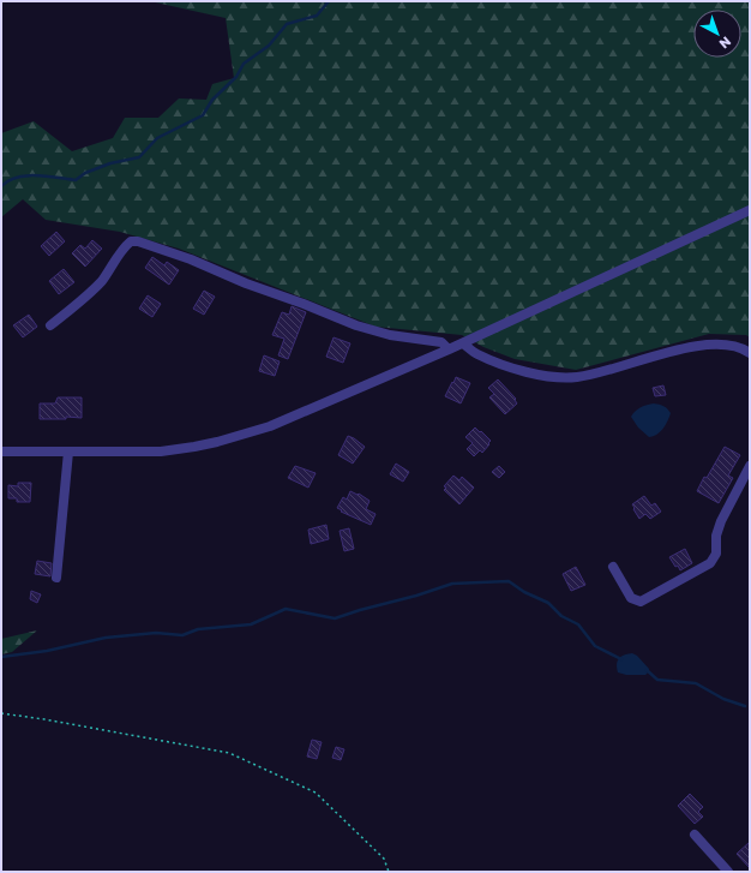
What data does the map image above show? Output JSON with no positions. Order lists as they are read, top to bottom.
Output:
{
  "north": "bottom right"
}
